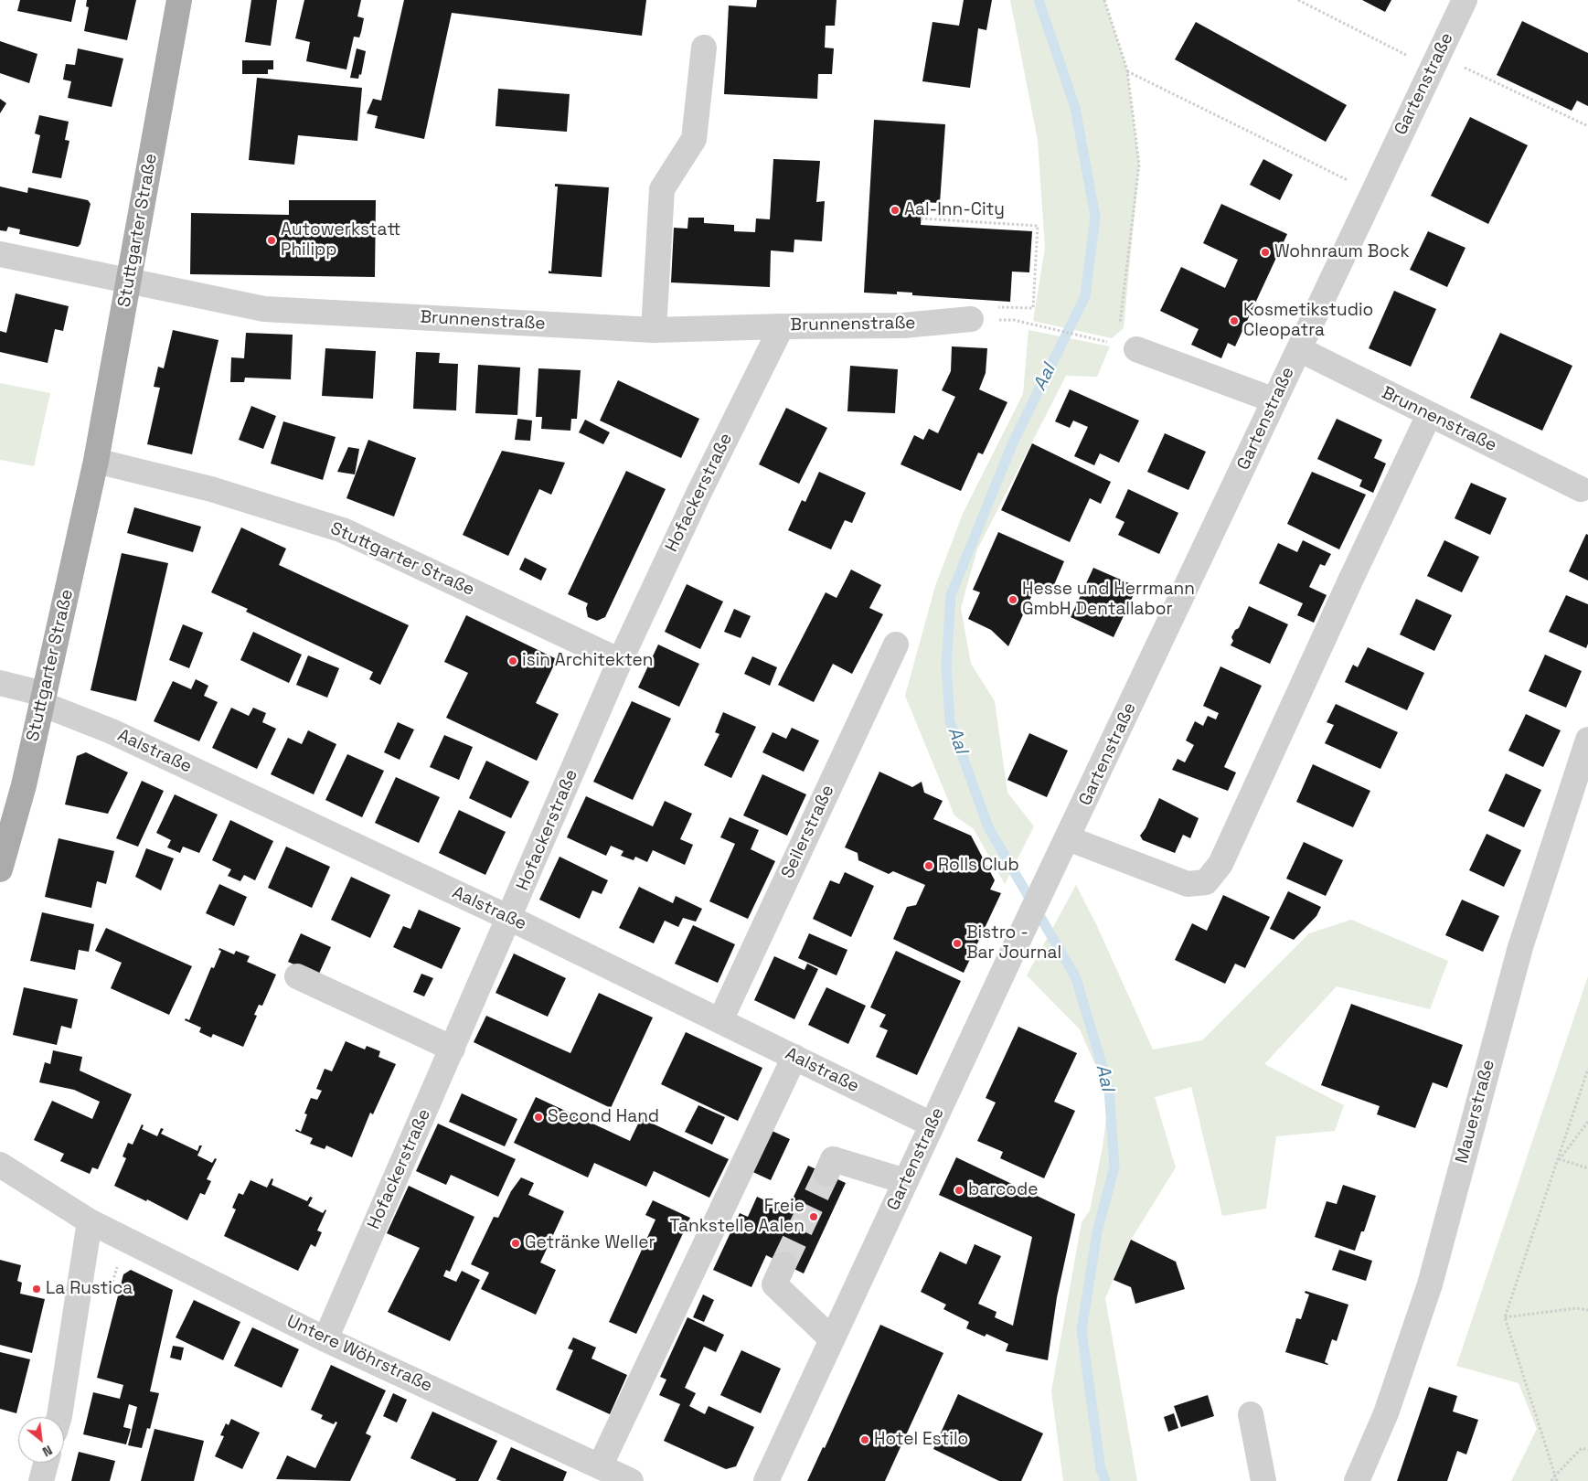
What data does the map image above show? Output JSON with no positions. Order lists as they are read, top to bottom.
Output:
{
  "streets": {
    "main road": ["Stuttgarter Straße"],
    "street": [
      "Gartenstraße",
      "Brunnenstraße",
      "Hofackerstraße",
      "Aalstraße",
      "Seilerstraße",
      "Mauerstraße",
      "Untere Wöhrstraße"
    ]
  },
  "crossings": [
    ["Gartenstraße", "Brunnenstraße"],
    ["Gartenstraße", "Aalstraße"],
    ["Stuttgarter Straße", "Brunnenstraße"],
    ["Stuttgarter Straße", "Hofackerstraße"],
    ["Stuttgarter Straße", "Aalstraße"],
    ["Brunnenstraße", "Hofackerstraße"],
    ["Hofackerstraße", "Aalstraße"],
    ["Hofackerstraße", "Untere Wöhrstraße"],
    ["Aalstraße", "Seilerstraße"]
  ],
  "water": ["Aal"],
  "places": [
    "Aal-Inn-City",
    "Autowerkstatt Philipp",
    "Wohnraum Bock",
    "Kosmetikstudio Cleopatra",
    "Hesse und Herrmann GmbH Dentallabor",
    "isin Architekten",
    "Rolls Club",
    "Bistro - Bar Journal",
    "Second Hand",
    "barcode",
    "Freie Tankstelle Aalen",
    "Getränke Weller",
    "La Rustica",
    "Hotel Estilo"
  ],
  "north": "bottom right"
}
